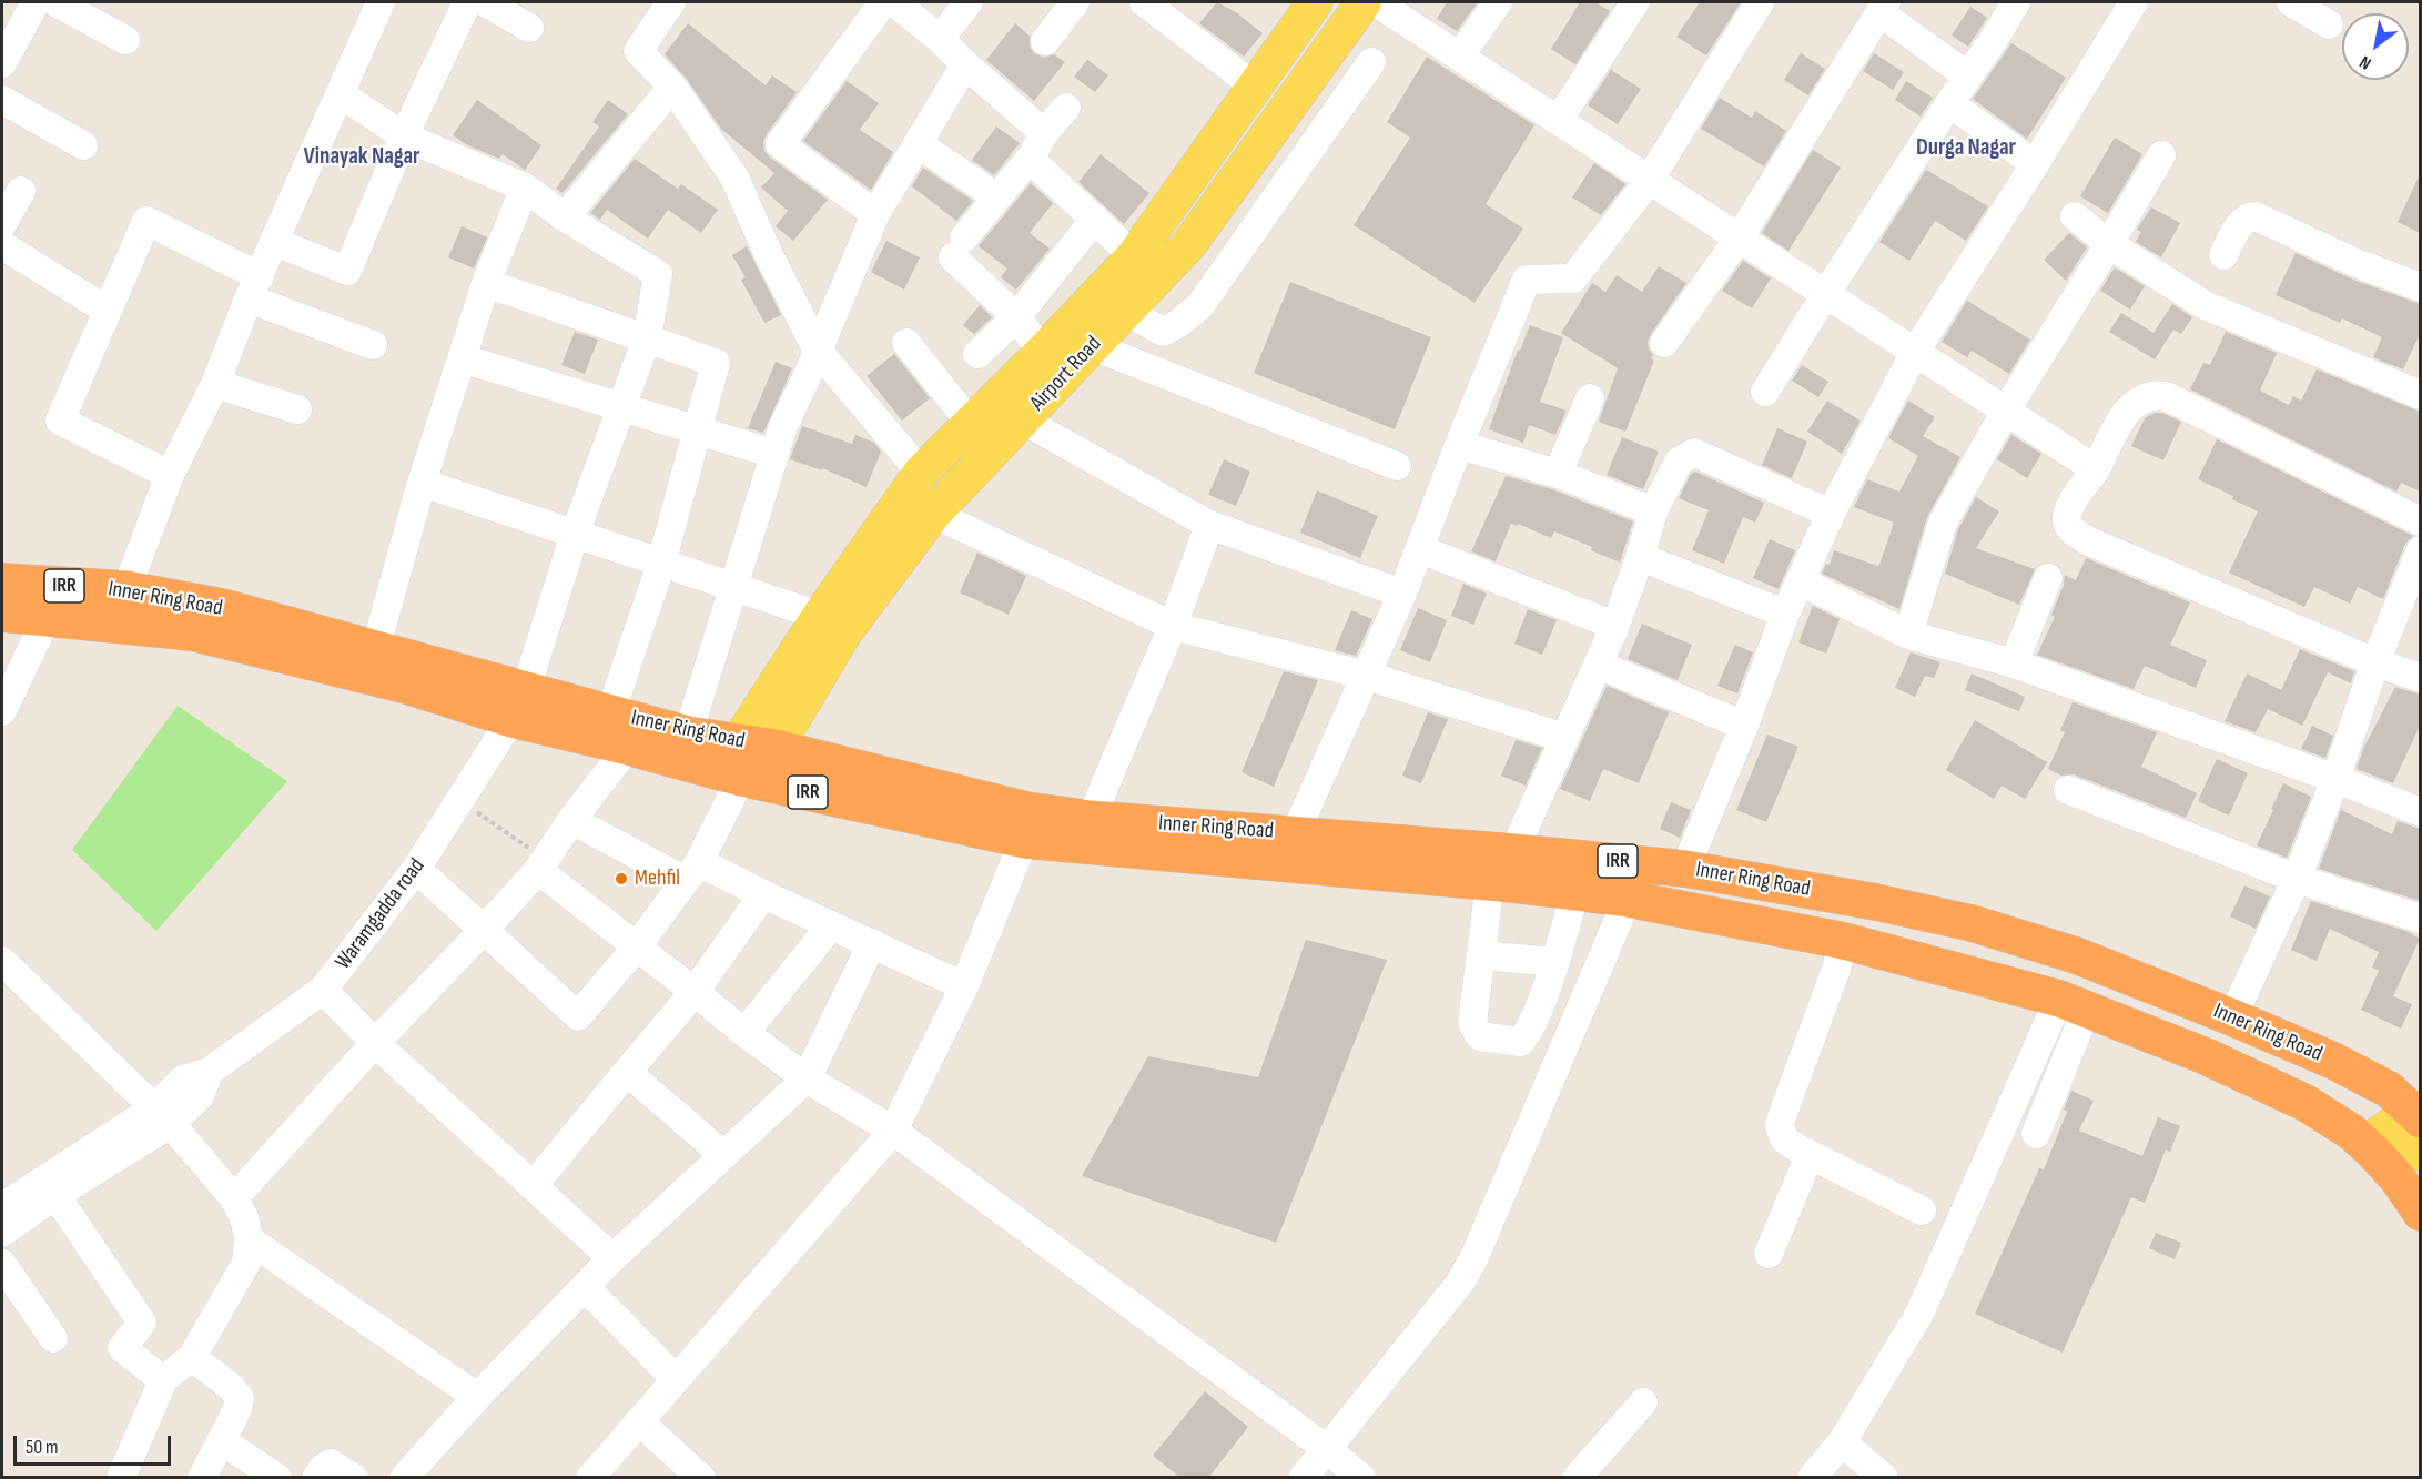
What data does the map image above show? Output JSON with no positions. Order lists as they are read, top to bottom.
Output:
{
  "streets": {
    "highway": ["IRR", "Inner Ring Road"],
    "main road": ["Airport Road"],
    "street": ["Waramgadda road"]
  },
  "crossings": [
    ["Airport Road", "Inner Ring Road"],
    ["Inner Ring Road", "Waramgadda road"]
  ],
  "districts": ["Durga Nagar", "Vinayak Nagar"],
  "places": ["Mehfil"],
  "scale_bar": "50 m",
  "north": "bottom left"
}
